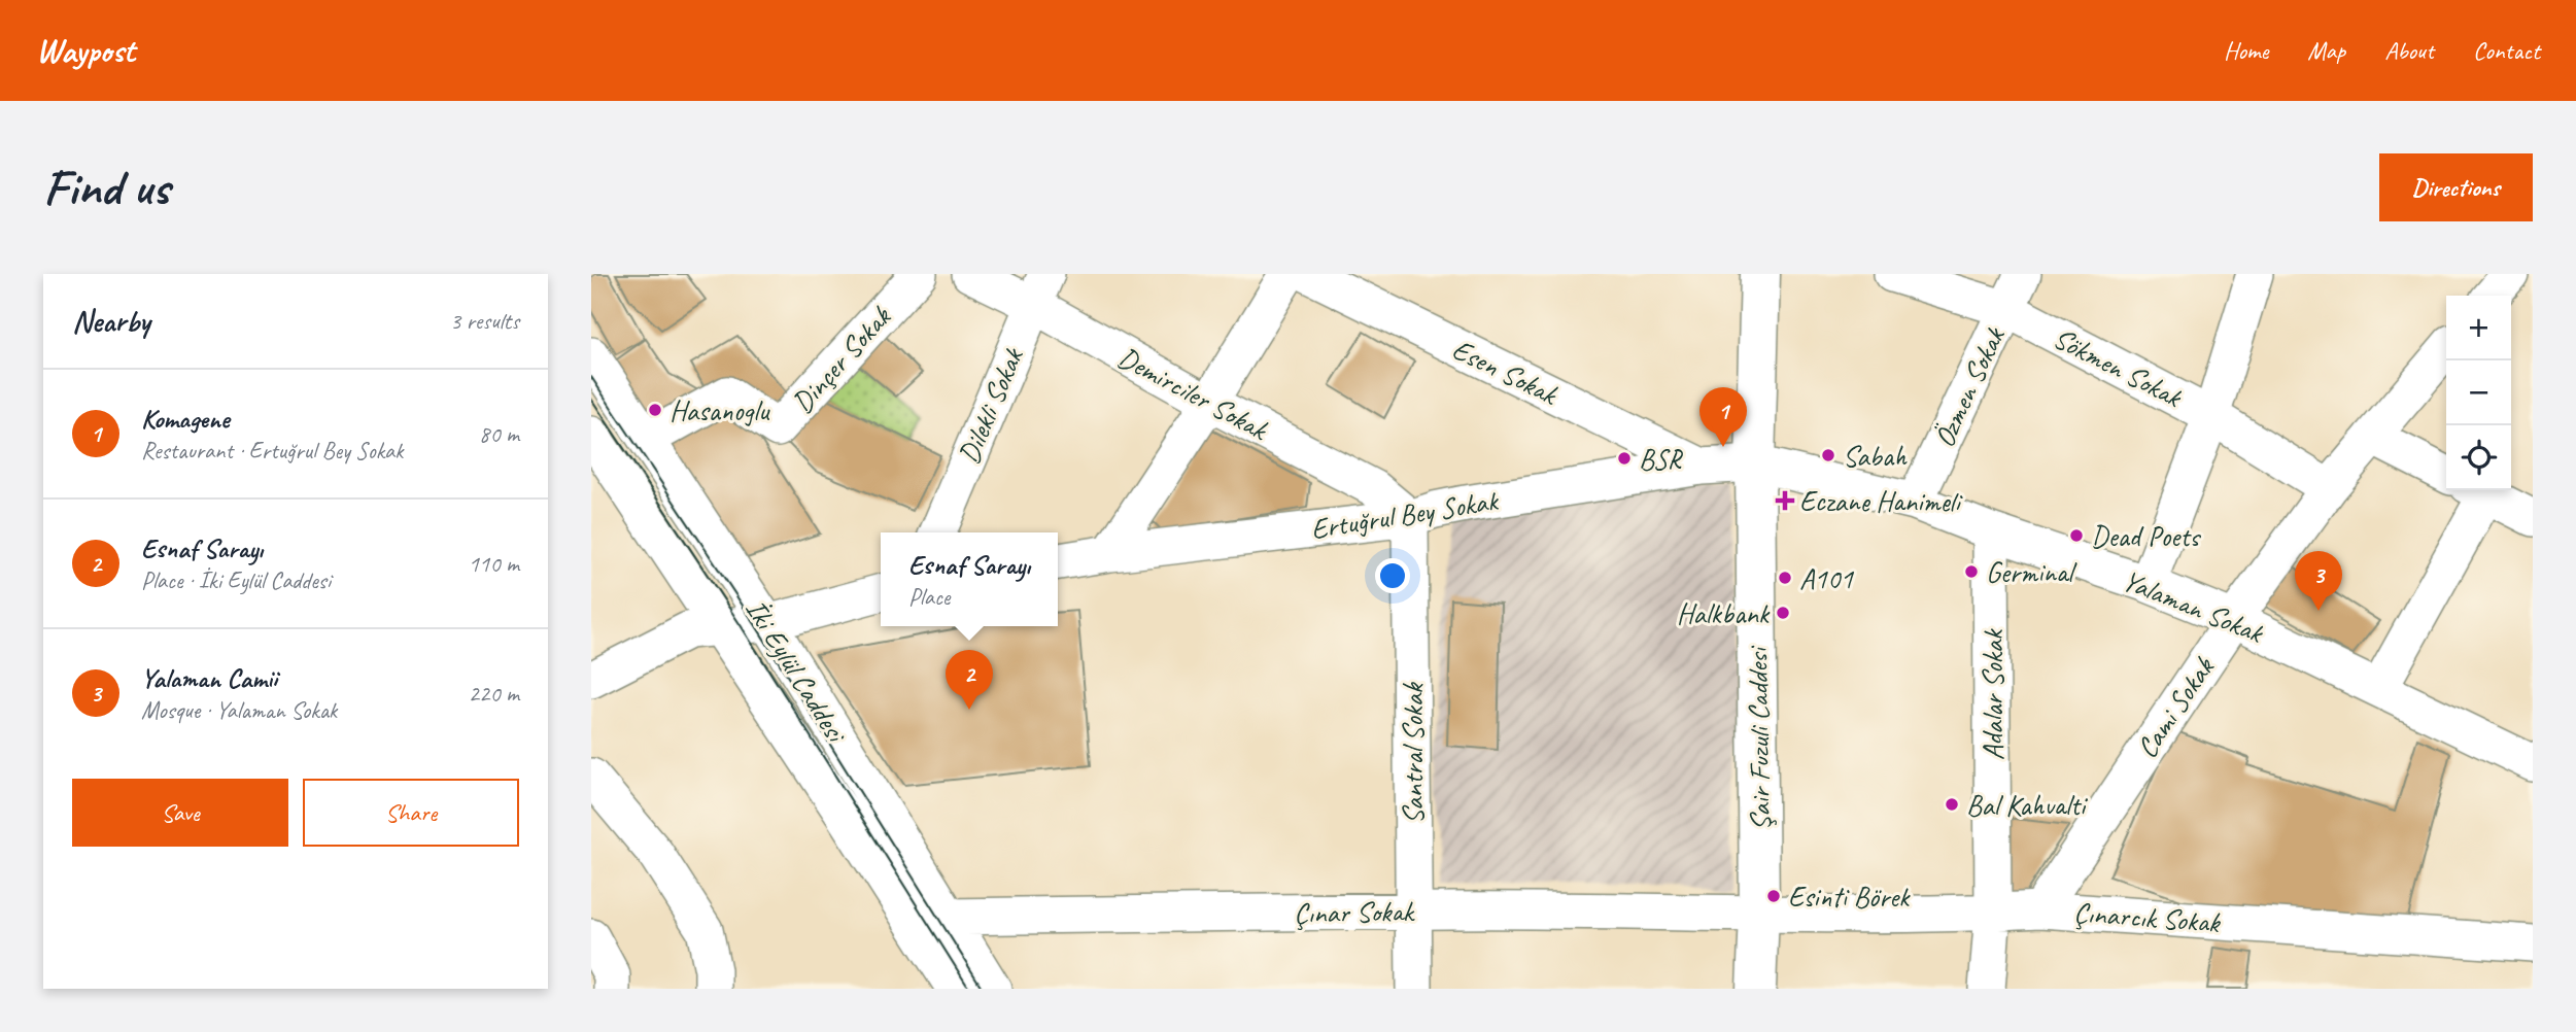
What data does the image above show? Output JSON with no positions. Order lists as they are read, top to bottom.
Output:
{
  "streets": {
    "main road": ["Şair Fuzuli Caddesi"],
    "street": [
      "Dinçer Sokak",
      "Sökmen Sokak",
      "Esen Sokak",
      "Özmen Sokak",
      "Demirciler Sokak",
      "Dilekli Sokak",
      "Ertuğrul Bey Sokak",
      "Yalaman Sokak",
      "İki Eylül Caddesi",
      "Adalar Sokak",
      "Cami Sokak",
      "Santral Sokak",
      "Çınar Sokak",
      "Çınarcık Sokak"
    ]
  },
  "crossings": [
    ["Dinçer Sokak", "İki Eylül Caddesi"],
    ["Sökmen Sokak", "Özmen Sokak"],
    ["Sökmen Sokak", "Cami Sokak"],
    ["Esen Sokak", "Ertuğrul Bey Sokak"],
    ["Özmen Sokak", "Yalaman Sokak"],
    ["Demirciler Sokak", "Dilekli Sokak"],
    ["Demirciler Sokak", "Ertuğrul Bey Sokak"],
    ["Demirciler Sokak", "Santral Sokak"],
    ["Ertuğrul Bey Sokak", "Yalaman Sokak"],
    ["Ertuğrul Bey Sokak", "Şair Fuzuli Caddesi"],
    ["Ertuğrul Bey Sokak", "Santral Sokak"],
    ["Yalaman Sokak", "Adalar Sokak"],
    ["Yalaman Sokak", "Cami Sokak"],
    ["Yalaman Sokak", "Şair Fuzuli Caddesi"],
    ["İki Eylül Caddesi", "Çınar Sokak"],
    ["Adalar Sokak", "Çınarcık Sokak"],
    ["Cami Sokak", "Çınarcık Sokak"],
    ["Şair Fuzuli Caddesi", "Çınar Sokak"],
    ["Şair Fuzuli Caddesi", "Çınarcık Sokak"],
    ["Santral Sokak", "Çınar Sokak"],
    ["Çınar Sokak", "Çınarcık Sokak"]
  ],
  "places": {
    "other": [
      "Hasanoglu",
      "Sabah",
      "BSR",
      "Dead Poets",
      "Germinal",
      "A101",
      "Halkbank",
      "Bal Kahvalti",
      "Esinti Börek"
    ],
    "health": ["Eczane Hanimeli"]
  },
  "page": {
    "header": "Waypost",
    "nav": [
      "Home",
      "Map",
      "About",
      "Contact"
    ],
    "buttons": [
      "Directions",
      ["Save", "Share"]
    ],
    "title": "Find us",
    "heading": ["Nearby", "3 results"],
    "map_buttons": ["+", "−"],
    "list": [
      {
        "mark": "1",
        "name": "Komagene",
        "note": "Restaurant · Ertuğrul Bey Sokak",
        "value": "80 m"
      },
      {
        "mark": "2",
        "name": "Esnaf Sarayı",
        "note": "Place · İki Eylül Caddesi",
        "value": "110 m"
      },
      {
        "mark": "3",
        "name": "Yalaman Camii",
        "note": "Mosque · Yalaman Sokak",
        "value": "220 m"
      }
    ],
    "pins": ["1", "3", "2"],
    "popup": ["Esnaf Sarayı", "Place"]
  }
}
